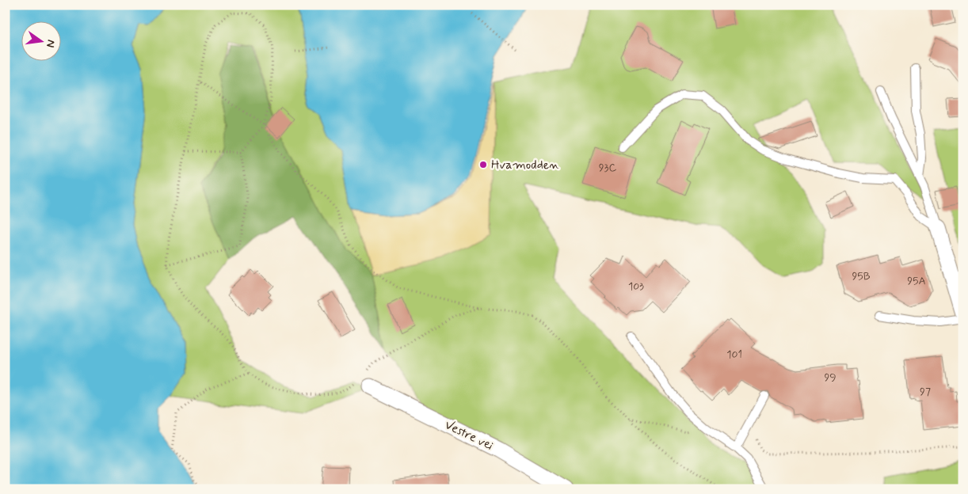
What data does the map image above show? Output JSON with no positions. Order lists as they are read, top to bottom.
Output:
{
  "streets": {
    "street": ["Vestre vei"]
  },
  "places": ["Hvamodden"],
  "house_numbers": [
    "93C",
    "95B",
    "95A",
    "103",
    "101",
    "99",
    "97"
  ],
  "north": "right"
}
